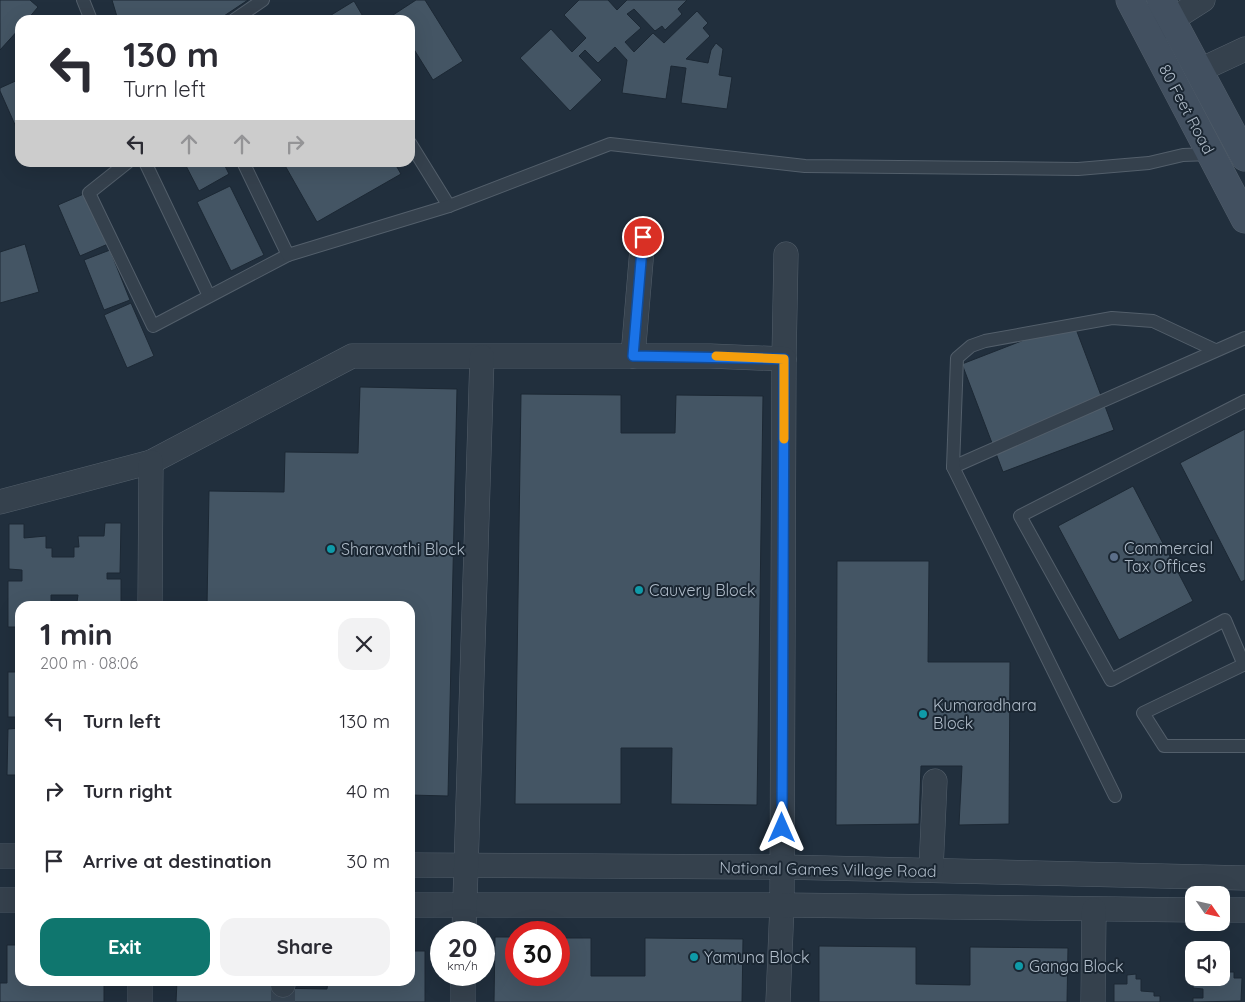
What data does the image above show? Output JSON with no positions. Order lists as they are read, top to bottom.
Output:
{
  "streets": {
    "main road": ["80 Feet Road"],
    "street": ["National Games Village Road"]
  },
  "places": [
    "Sharavathi Block",
    "Commercial Tax Offices",
    "Cauvery Block",
    "Kumaradhara Block",
    "Yamuna Block",
    "Ganga Block"
  ],
  "north": "bottom right",
  "page": {
    "turn": ["130 m", "Turn left"],
    "heading": ["1 min", "200 m · 08:06"],
    "list": [
      {
        "name": "Turn left",
        "value": "130 m"
      },
      {
        "name": "Turn right",
        "value": "40 m"
      },
      {
        "name": "Arrive at destination",
        "value": "30 m"
      }
    ],
    "buttons": ["Exit", "Share"],
    "speed": "20 km/h",
    "limit": "30"
  }
}
